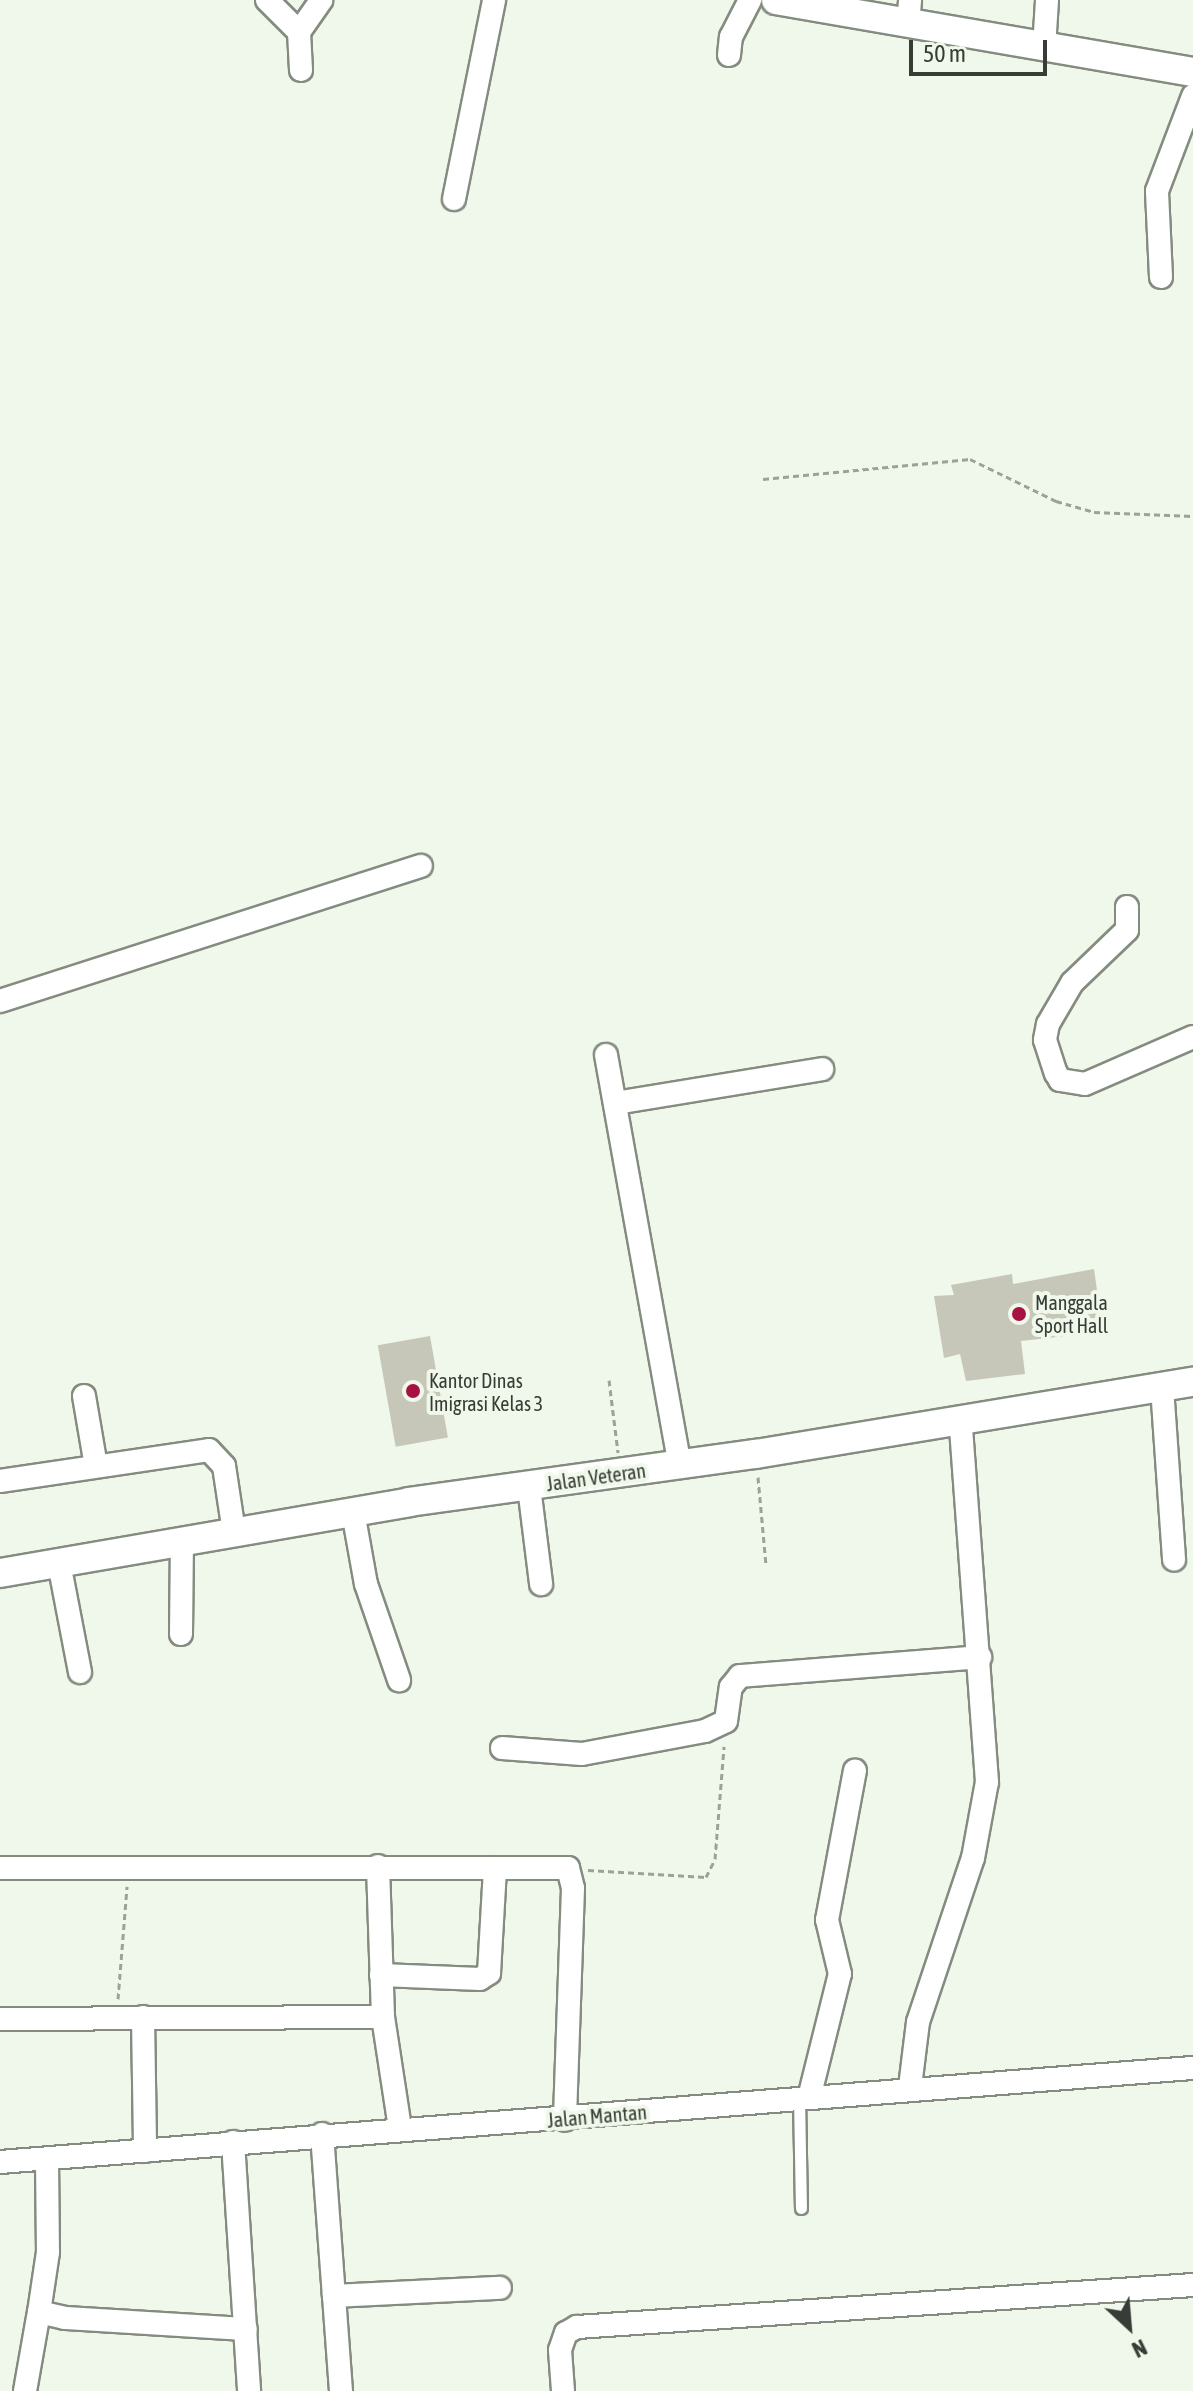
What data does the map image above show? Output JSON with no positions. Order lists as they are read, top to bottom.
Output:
{
  "streets": {
    "street": ["Jalan Veteran", "Jalan Mantan"]
  },
  "places": ["Manggala Sport Hall", "Kantor Dinas Imigrasi Kelas 3"],
  "scale_bar": "50 m",
  "north": "bottom right"
}
